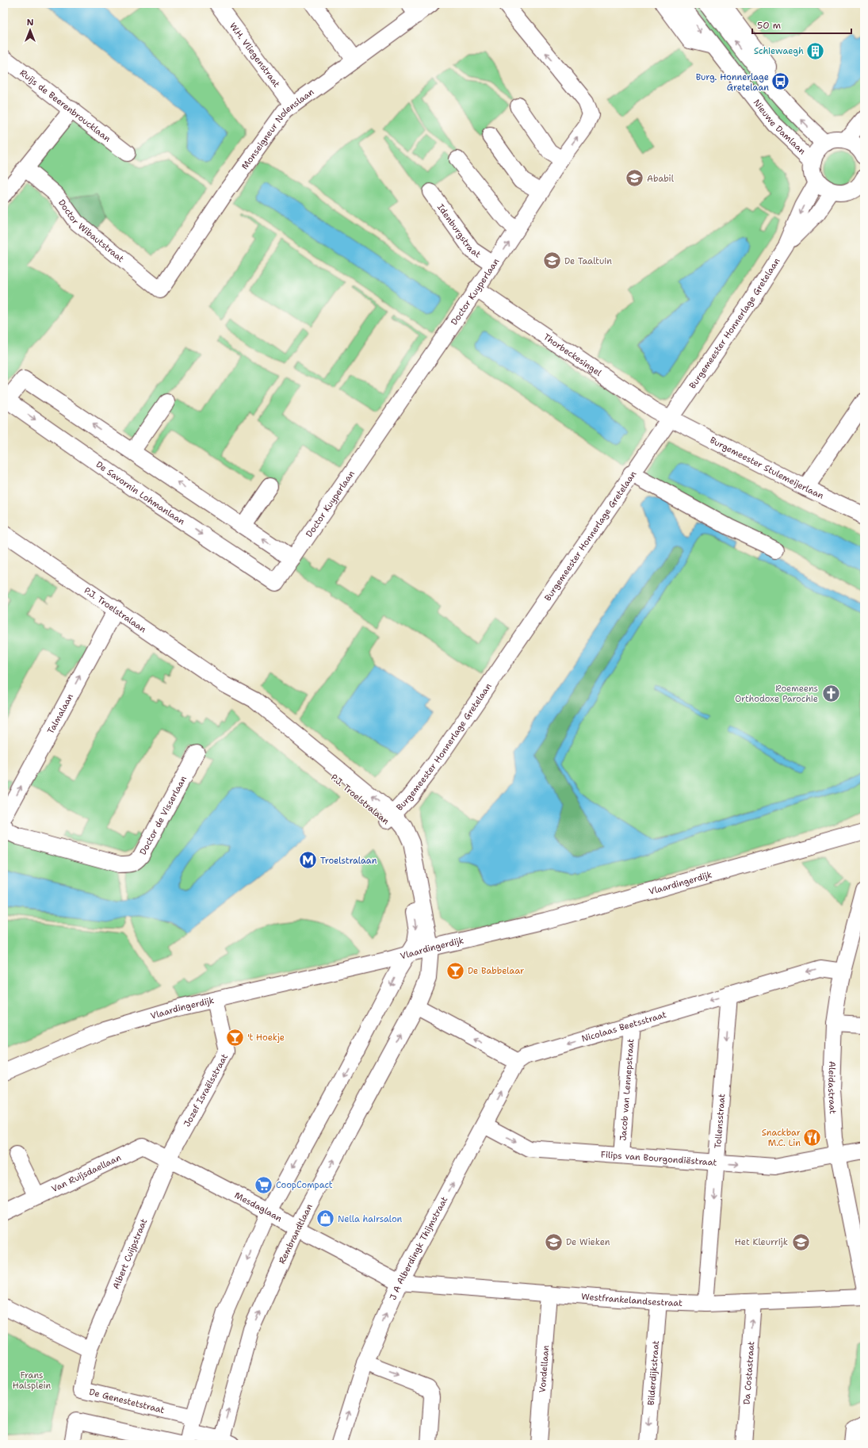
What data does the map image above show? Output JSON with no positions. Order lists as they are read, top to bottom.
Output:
{
  "streets": {
    "street": [
      "W.H. Vliegenstraat",
      "Ruijs de Beerenbroucklaan",
      "Nieuwe Damlaan",
      "Monseigneur Nolenslaan",
      "Idenburgstraat",
      "Doctor Wibautstraat",
      "Doctor Kuyperlaan",
      "Burgemeester Honnerlage Gretelaan",
      "Thorbeckesingel",
      "Burgemeester Stulemeijerlaan",
      "De Savornin Lohmanlaan",
      "P.J. Troelstralaan",
      "Talmalaan",
      "Doctor de Visserlaan",
      "Vlaardingerdijk",
      "Nicolaas Beetsstraat",
      "Aleidastraat",
      "Jacob van Lennepstraat",
      "Jozef Israëlsstraat",
      "Tollensstraat",
      "Filips van Bourgondiëstraat",
      "Van Ruijsdaellaan",
      "Mesdaglaan",
      "Rembrandtlaan",
      "J A Alberdingk Thijmstraat",
      "Albert Cuijpstraat",
      "Westfrankelandsestraat",
      "Vondellaan",
      "Bilderdijkstraat",
      "Da Costastraat",
      "De Genestetstraat"
    ]
  },
  "crossings": [
    ["W.H. Vliegenstraat", "Monseigneur Nolenslaan"],
    ["Monseigneur Nolenslaan", "Doctor Wibautstraat"],
    ["Idenburgstraat", "Doctor Kuyperlaan"],
    ["Doctor Kuyperlaan", "Thorbeckesingel"],
    ["Doctor Kuyperlaan", "De Savornin Lohmanlaan"],
    ["Burgemeester Honnerlage Gretelaan", "Thorbeckesingel"],
    ["Burgemeester Honnerlage Gretelaan", "Burgemeester Stulemeijerlaan"],
    ["Burgemeester Honnerlage Gretelaan", "P.J. Troelstralaan"],
    ["Thorbeckesingel", "Burgemeester Stulemeijerlaan"],
    ["P.J. Troelstralaan", "Talmalaan"],
    ["P.J. Troelstralaan", "Vlaardingerdijk"],
    ["P.J. Troelstralaan", "Rembrandtlaan"],
    ["Vlaardingerdijk", "Jozef Israëlsstraat"],
    ["Vlaardingerdijk", "Rembrandtlaan"],
    ["Nicolaas Beetsstraat", "Aleidastraat"],
    ["Nicolaas Beetsstraat", "Jacob van Lennepstraat"],
    ["Nicolaas Beetsstraat", "Tollensstraat"],
    ["Nicolaas Beetsstraat", "J A Alberdingk Thijmstraat"],
    ["Aleidastraat", "Filips van Bourgondiëstraat"],
    ["Jacob van Lennepstraat", "Filips van Bourgondiëstraat"],
    ["Jozef Israëlsstraat", "Van Ruijsdaellaan"],
    ["Jozef Israëlsstraat", "Mesdaglaan"],
    ["Jozef Israëlsstraat", "Albert Cuijpstraat"],
    ["Tollensstraat", "Filips van Bourgondiëstraat"],
    ["Tollensstraat", "Westfrankelandsestraat"],
    ["Filips van Bourgondiëstraat", "J A Alberdingk Thijmstraat"],
    ["Van Ruijsdaellaan", "Mesdaglaan"],
    ["Van Ruijsdaellaan", "Albert Cuijpstraat"],
    ["Mesdaglaan", "Rembrandtlaan"],
    ["Mesdaglaan", "J A Alberdingk Thijmstraat"],
    ["Mesdaglaan", "Albert Cuijpstraat"],
    ["Mesdaglaan", "Westfrankelandsestraat"],
    ["Rembrandtlaan", "De Genestetstraat"],
    ["J A Alberdingk Thijmstraat", "Westfrankelandsestraat"],
    ["Albert Cuijpstraat", "De Genestetstraat"],
    ["Westfrankelandsestraat", "Vondellaan"],
    ["Westfrankelandsestraat", "Bilderdijkstraat"],
    ["Westfrankelandsestraat", "Da Costastraat"]
  ],
  "one_way": [
    "Talmalaan",
    "Nicolaas Beetsstraat",
    "Tollensstraat",
    "Filips van Bourgondiëstraat",
    "J A Alberdingk Thijmstraat",
    "Bilderdijkstraat",
    "Da Costastraat"
  ],
  "parks": ["Frans Halsplein"],
  "places": {
    "building": ["Schiewaegh"],
    "bus stop": ["Burg. Honnerlage Gretelaan"],
    "school or university": [
      "Ababil",
      "De Taaltuin",
      "De Wieken",
      "Het Kleurrijk"
    ],
    "church": ["Roemeens Orthodoxe Parochie"],
    "metro station": ["Troelstralaan"],
    "bar": ["De Babbelaar", "'t Hoekje"],
    "restaurant": ["Snackbar M.C. Lin"],
    "supermarket": ["CoopCompact"],
    "shop": ["Nella hairsalon"]
  },
  "scale_bar": "50 m",
  "north": "top"
}
